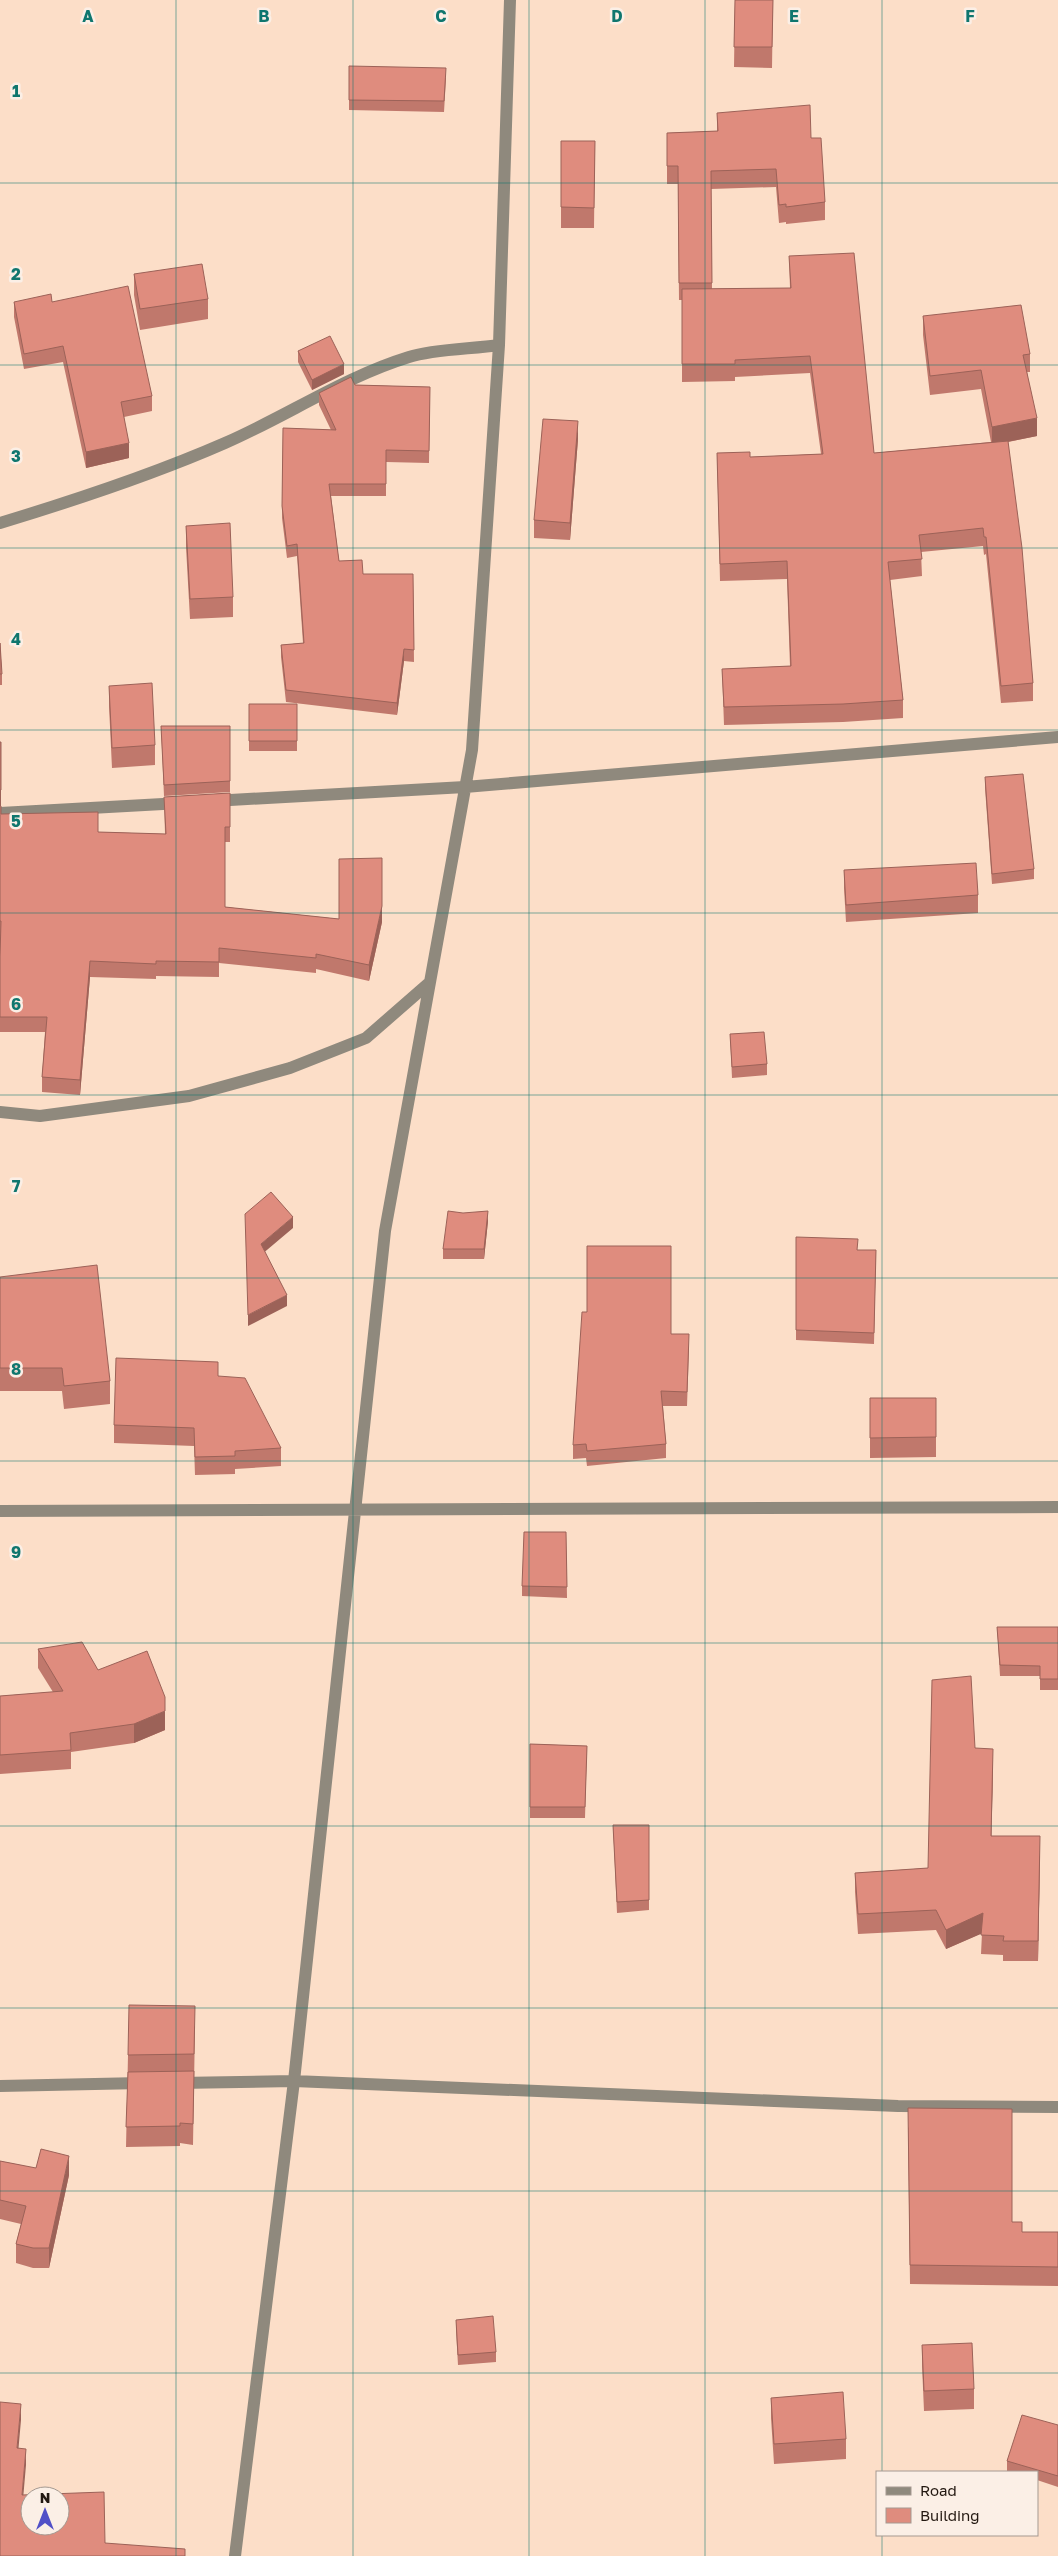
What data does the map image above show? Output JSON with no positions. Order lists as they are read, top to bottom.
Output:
{
  "legend": ["Road", "Building"],
  "north": "top",
  "grid": {
    "columns": [
      "A",
      "B",
      "C",
      "D",
      "E",
      "F"
    ],
    "rows": [
      "1",
      "2",
      "3",
      "4",
      "5",
      "6",
      "7",
      "8",
      "9"
    ]
  }
}
